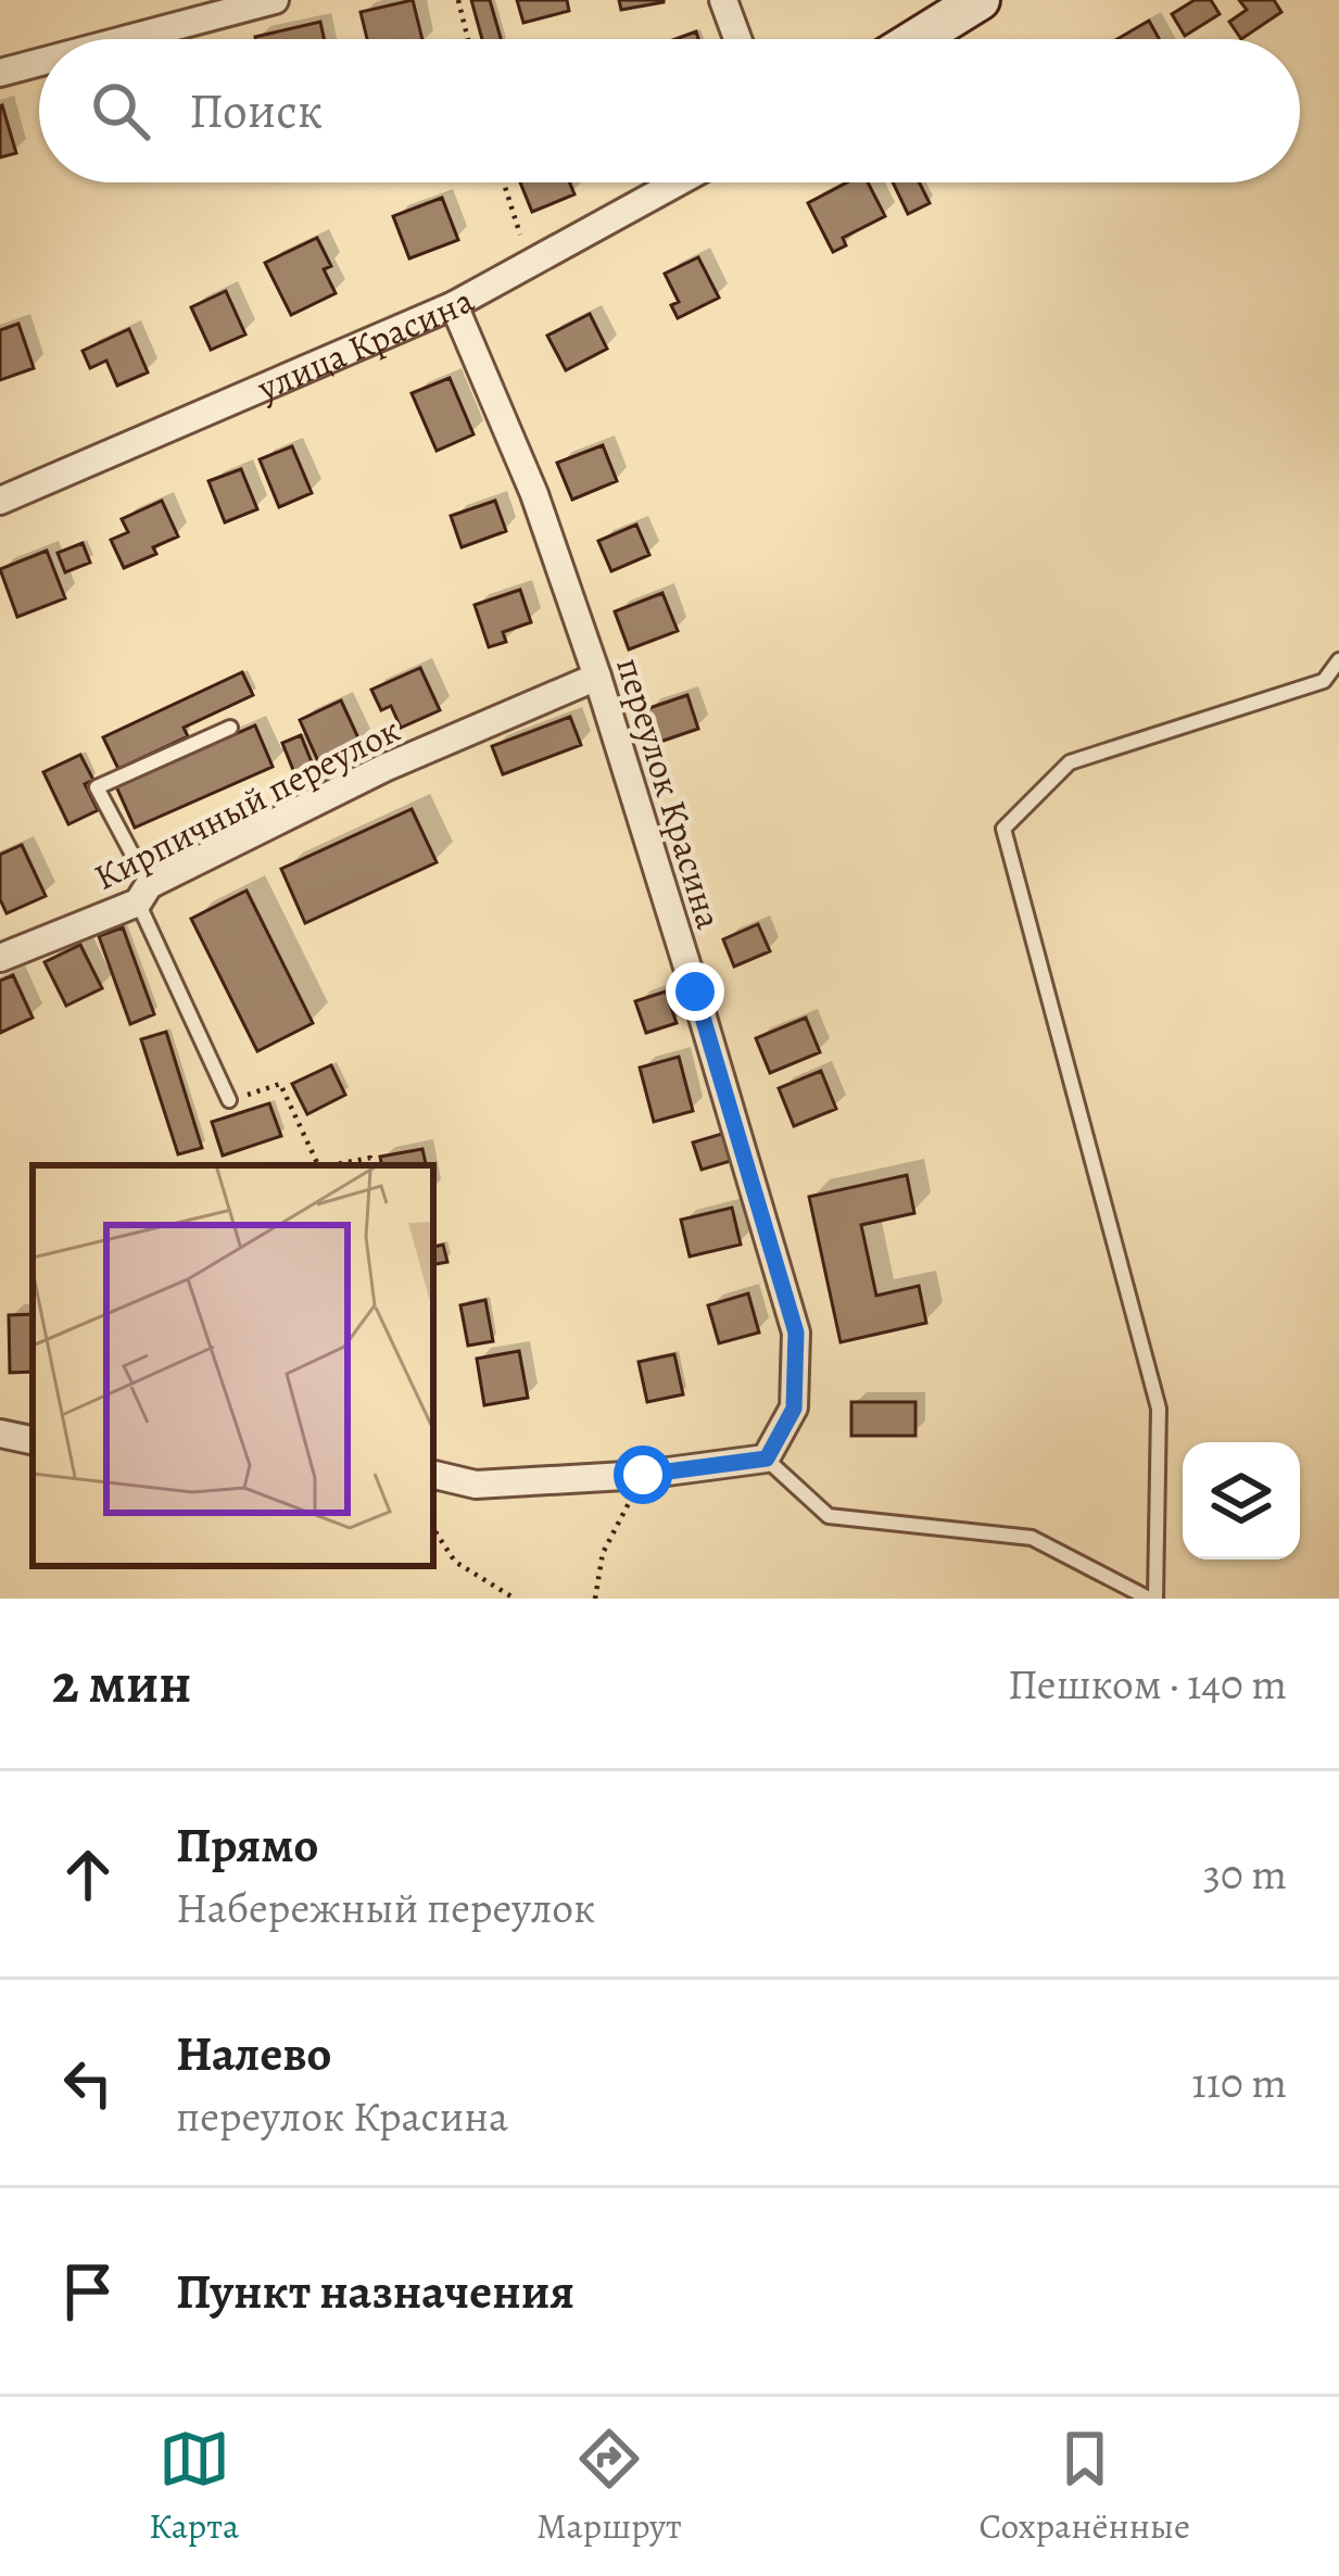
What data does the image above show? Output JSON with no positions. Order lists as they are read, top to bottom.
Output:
{
  "streets": {
    "street": ["улица Красина", "переулок Красина", "Кирпичный переулок"]
  },
  "crossings": [
    ["улица Красина", "переулок Красина"],
    ["переулок Красина", "Кирпичный переулок"]
  ],
  "page": {
    "search": "Поиск",
    "heading": ["2 мин", "Пешком · 140 m"],
    "list": [
      ["Прямо", "Набережный переулок", "30 m"],
      ["Налево", "переулок Красина", "110 m"],
      "Пункт назначения"
    ],
    "nav": ["Карта", "Маршрут", "Сохранённые"]
  }
}
